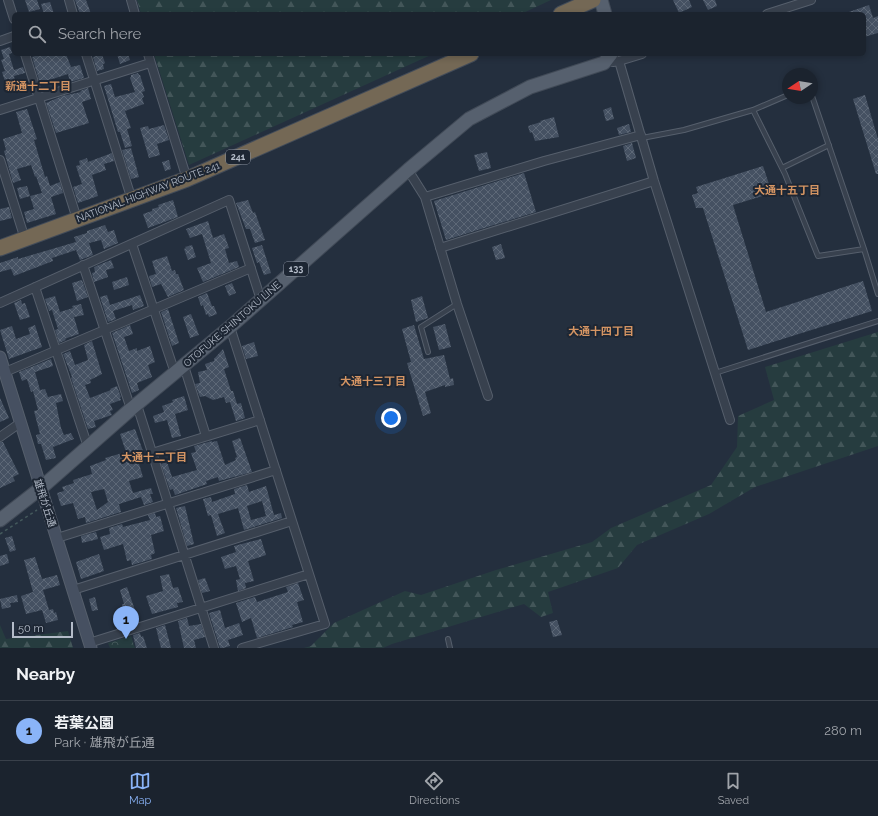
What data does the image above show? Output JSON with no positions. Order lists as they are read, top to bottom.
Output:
{
  "streets": {
    "highway": ["241", "NATIONAL HIGHWAY ROUTE 241"],
    "main road": ["133", "OTOFUKE SHINTOKU LINE"],
    "street": ["雄飛が丘通"]
  },
  "crossings": [
    ["OTOFUKE SHINTOKU LINE", "雄飛が丘通"]
  ],
  "districts": [
    "新通十二丁目",
    "大通十五丁目",
    "大通十四丁目",
    "大通十三丁目",
    "大通十二丁目"
  ],
  "scale_bar": "50 m",
  "north": "left",
  "page": {
    "search": "Search here",
    "pins": "1",
    "scale": "50 m",
    "heading": "Nearby",
    "list": [
      {
        "mark": "1",
        "name": "若葉公園",
        "note": "Park · 雄飛が丘通",
        "value": "280 m"
      }
    ],
    "nav": ["Map", "Directions", "Saved"]
  }
}
